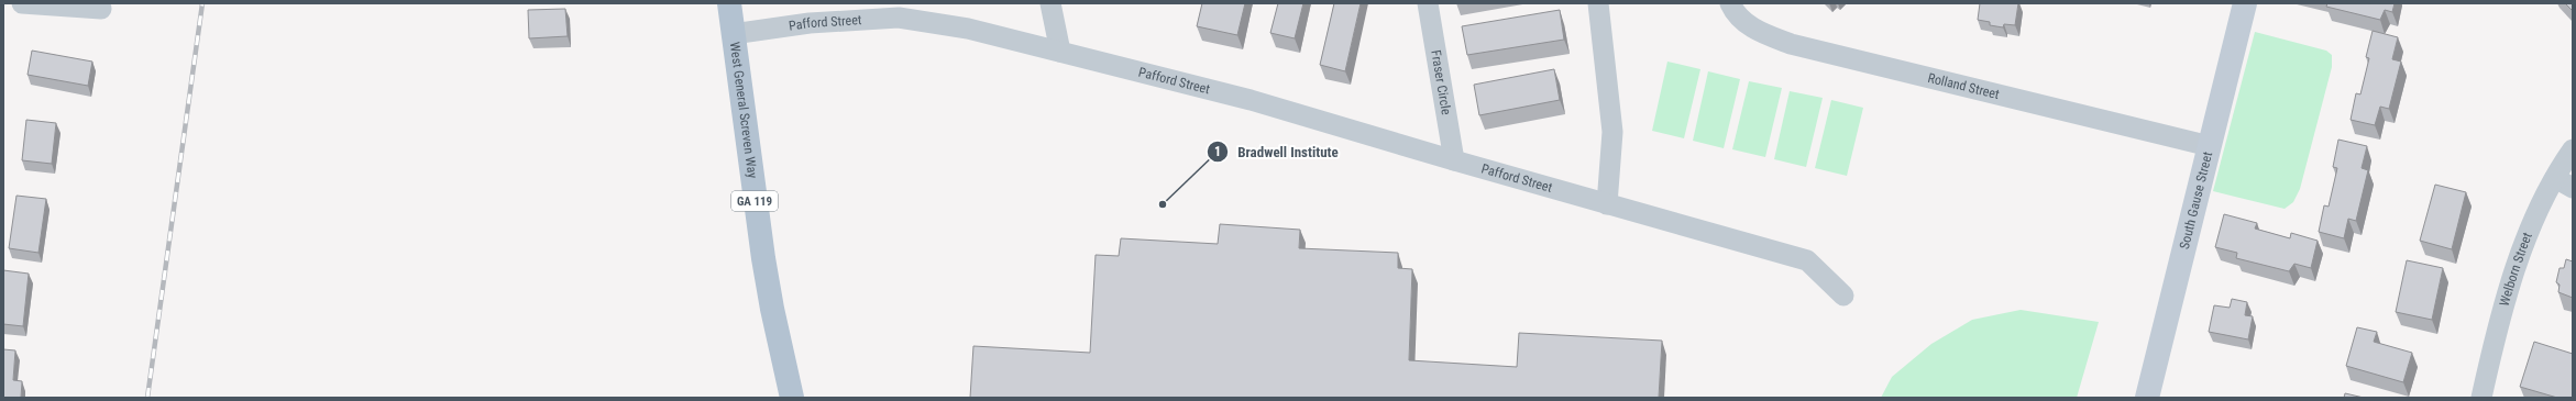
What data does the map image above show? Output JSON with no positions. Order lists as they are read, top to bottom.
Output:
{
  "streets": {
    "main road": ["West General Screven Way", "GA 119"],
    "street": [
      "Pafford Street",
      "Fraser Circle",
      "Rolland Street",
      "South Gause Street",
      "Welborn Street"
    ]
  },
  "crossings": [
    ["Pafford Street", "Fraser Circle"],
    ["Pafford Street", "West General Screven Way"],
    ["Rolland Street", "South Gause Street"]
  ],
  "places": ["Bradwell Institute"]
}
